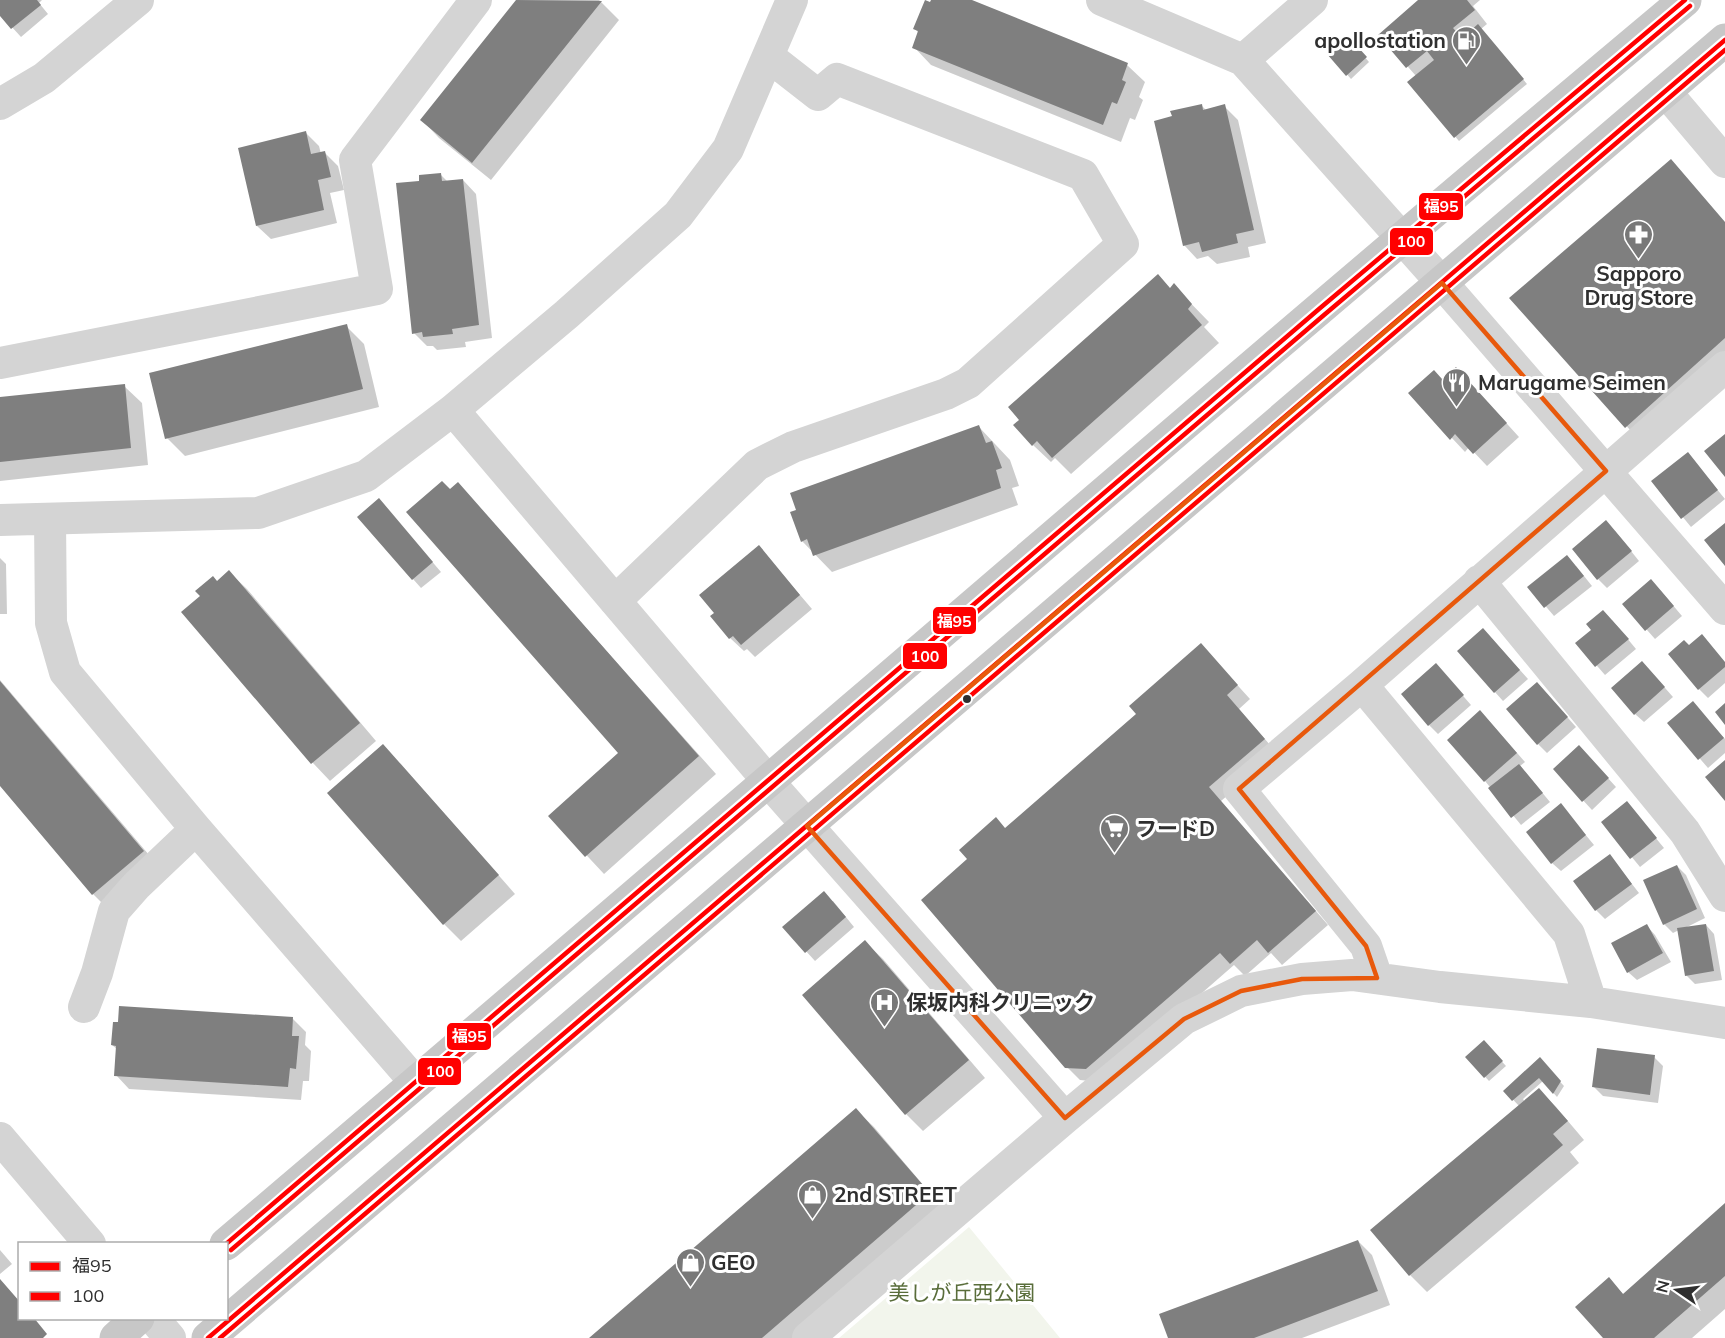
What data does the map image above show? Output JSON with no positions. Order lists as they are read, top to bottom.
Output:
{
  "parks": ["美しが丘西公園"],
  "places": {
    "fuel station": ["apollostation"],
    "pharmacy": ["Sapporo Drug Store"],
    "restaurant": ["Marugame Seimen"],
    "supermarket": ["フードD"],
    "hospital": ["保坂内科クリニック"],
    "shop": ["2nd STREET", "GEO"]
  },
  "lines": ["transit line 福95", "transit line 100"],
  "legend": ["福95", "100"],
  "north": "left"
}
